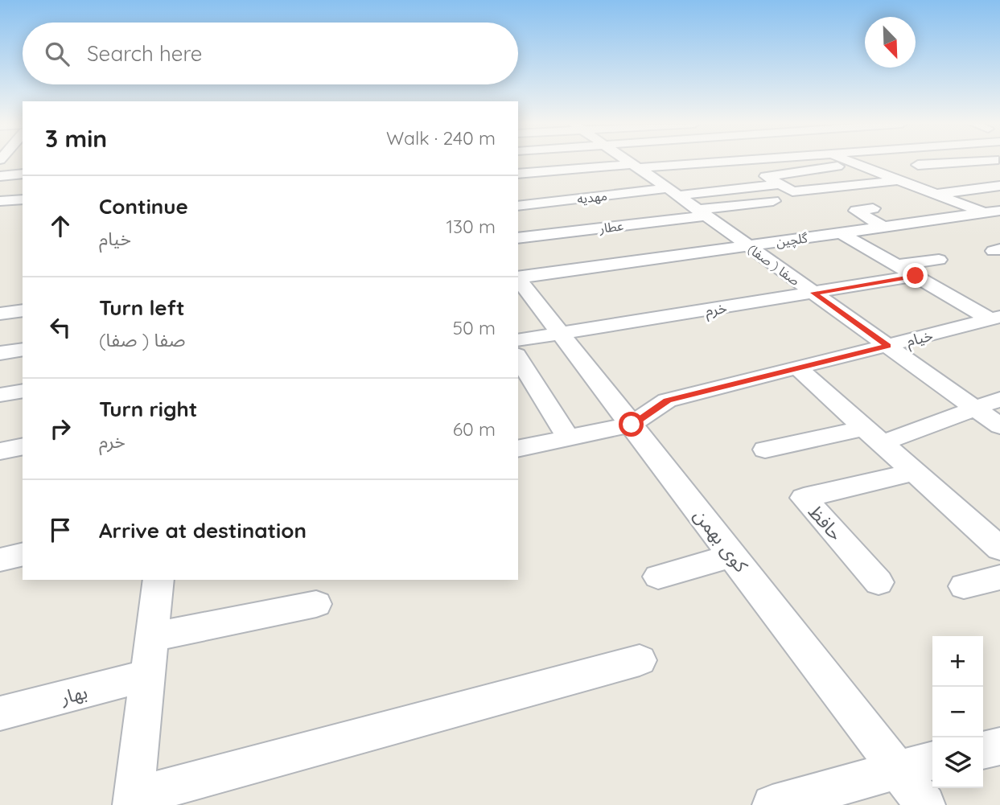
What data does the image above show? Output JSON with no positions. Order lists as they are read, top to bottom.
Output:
{
  "streets": {
    "street": [
      "مهدیه",
      "عطار",
      "گلچین",
      "صفا ( صفا)",
      "خرم",
      "خیام",
      "حافظ",
      "کوی بهمن",
      "بهار"
    ]
  },
  "crossings": [
    ["مهدیه", "صفا ( صفا)"],
    ["عطار", "صفا ( صفا)"],
    ["گلچین", "صفا ( صفا)"],
    ["صفا ( صفا)", "خرم"],
    ["صفا ( صفا)", "خیام"],
    ["خرم", "کوی بهمن"],
    ["خیام", "کوی بهمن"]
  ],
  "north": "bottom right",
  "page": {
    "search": "Search here",
    "heading": ["3 min", "Walk · 240 m"],
    "list": [
      ["Continue", "خیام", "130 m"],
      ["Turn left", "صفا ( صفا)", "50 m"],
      ["Turn right", "خرم", "60 m"],
      "Arrive at destination"
    ],
    "map_buttons": ["+", "−"]
  }
}
